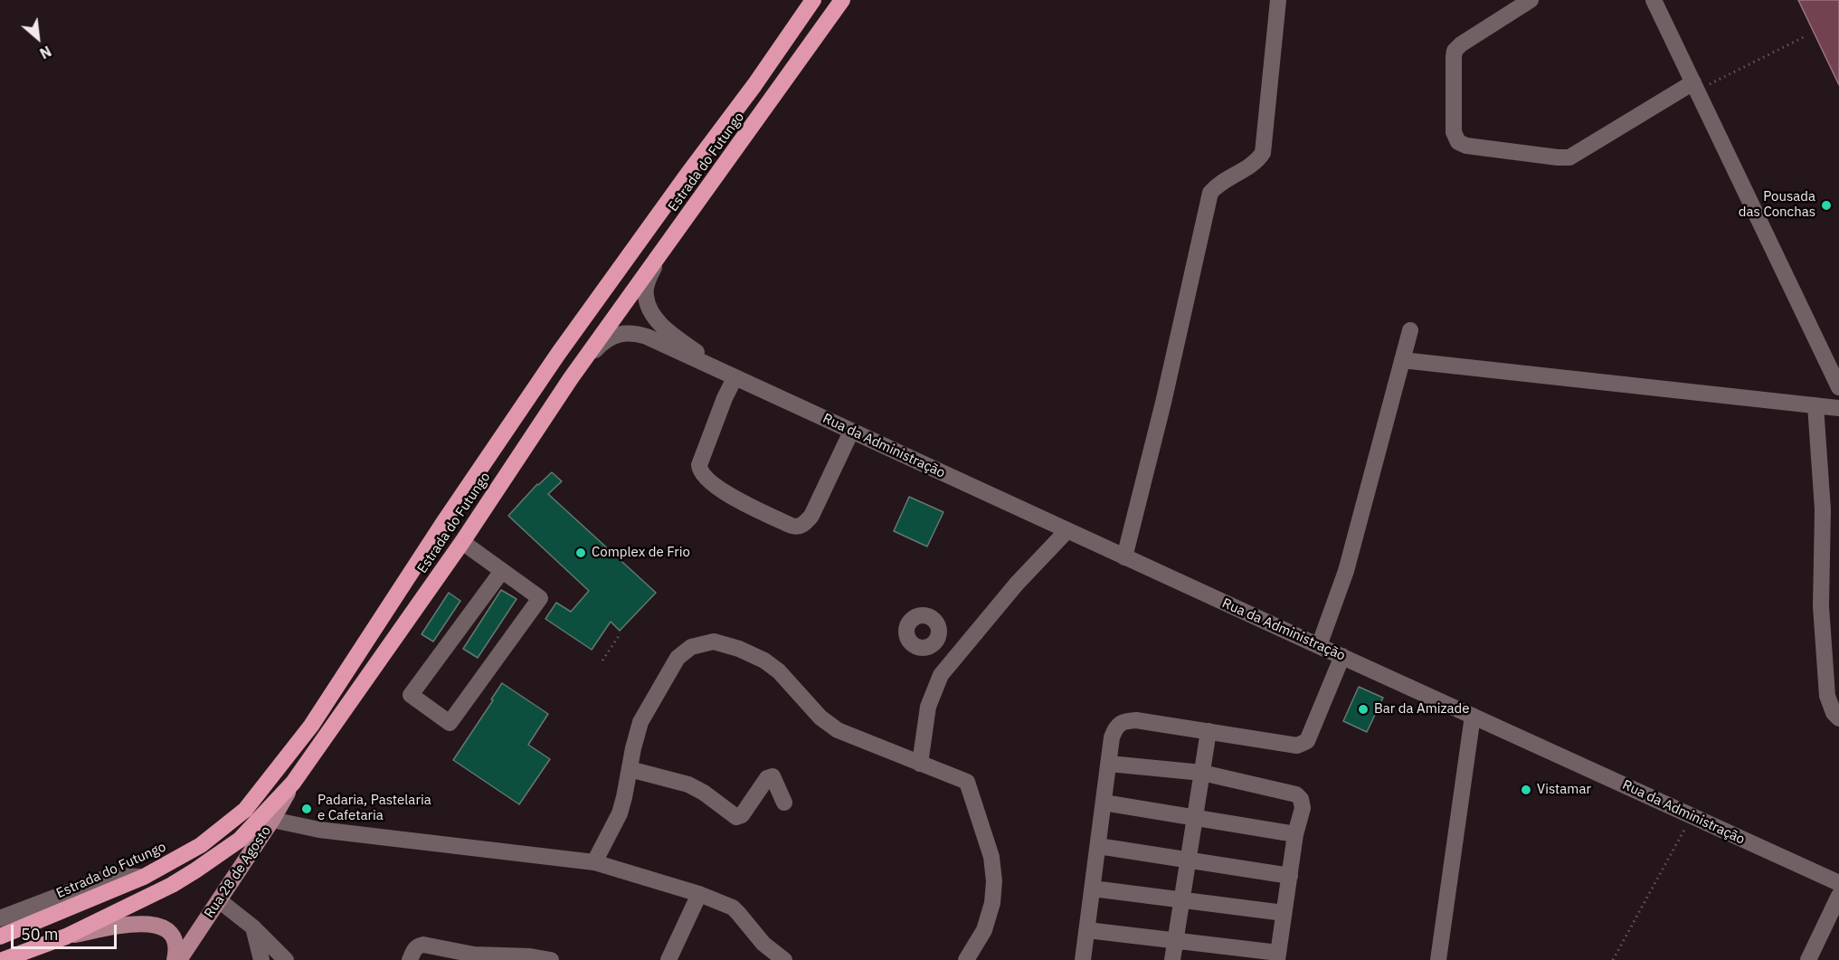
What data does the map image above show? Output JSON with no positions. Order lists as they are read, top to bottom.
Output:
{
  "streets": {
    "highway": ["Estrada do Futungo"],
    "main road": ["Rua 28 de Agosto"],
    "street": ["Rua da Administração"]
  },
  "crossings": [
    ["Estrada do Futungo", "Rua 28 de Agosto"]
  ],
  "places": [
    "Pousada das Conchas",
    "Complex de Frio",
    "Bar da Amizade",
    "Vistamar",
    "Padaria, Pastelaria e Cafetaria"
  ],
  "scale_bar": "50 m",
  "north": "bottom right"
}
